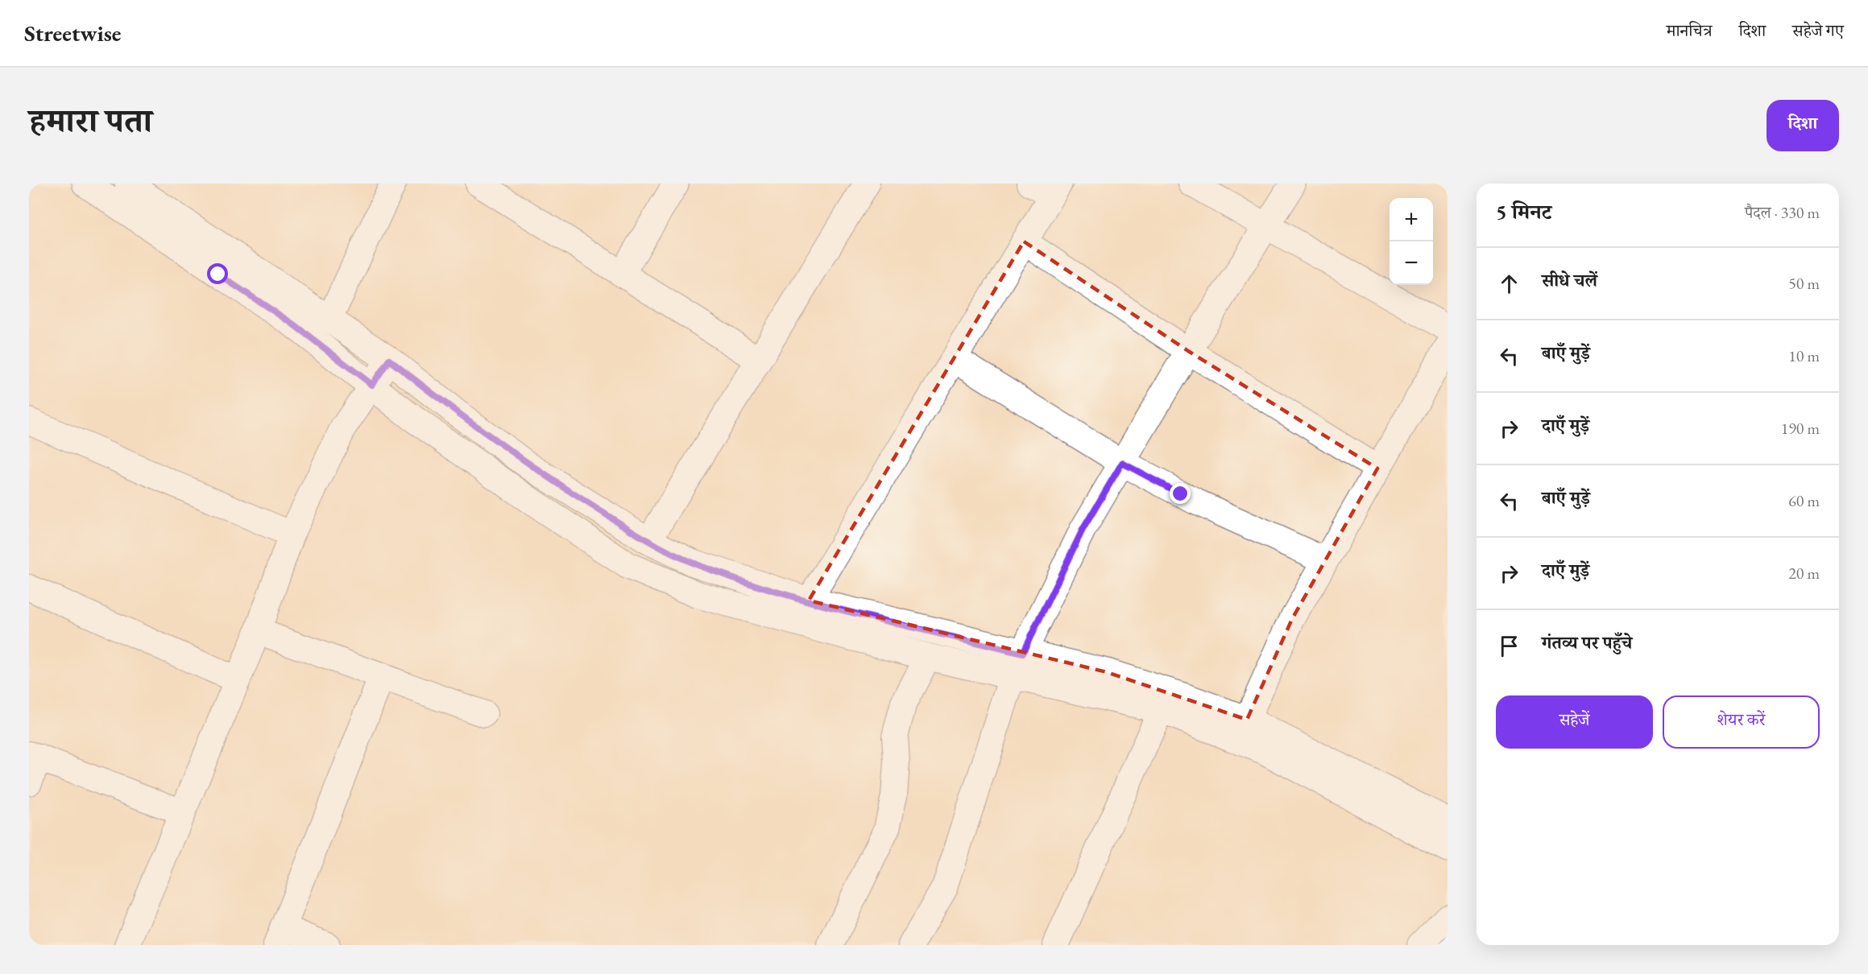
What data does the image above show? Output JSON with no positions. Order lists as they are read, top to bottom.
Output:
{
  "page": {
    "header": "Streetwise",
    "nav": ["मानचित्र", "दिशा", "सहेजे गए"],
    "title": "हमारा पता",
    "buttons": [
      "दिशा",
      ["सहेजें", "शेयर करें"]
    ],
    "heading": ["5 मिनट", "पैदल · 330 m"],
    "map_buttons": ["+", "−"],
    "list": [
      ["सीधे चलें", "50 m"],
      ["बाएँ मुड़ें", "10 m"],
      ["दाएँ मुड़ें", "190 m"],
      ["बाएँ मुड़ें", "60 m"],
      ["दाएँ मुड़ें", "20 m"],
      "गंतव्य पर पहुँचे"
    ]
  }
}
